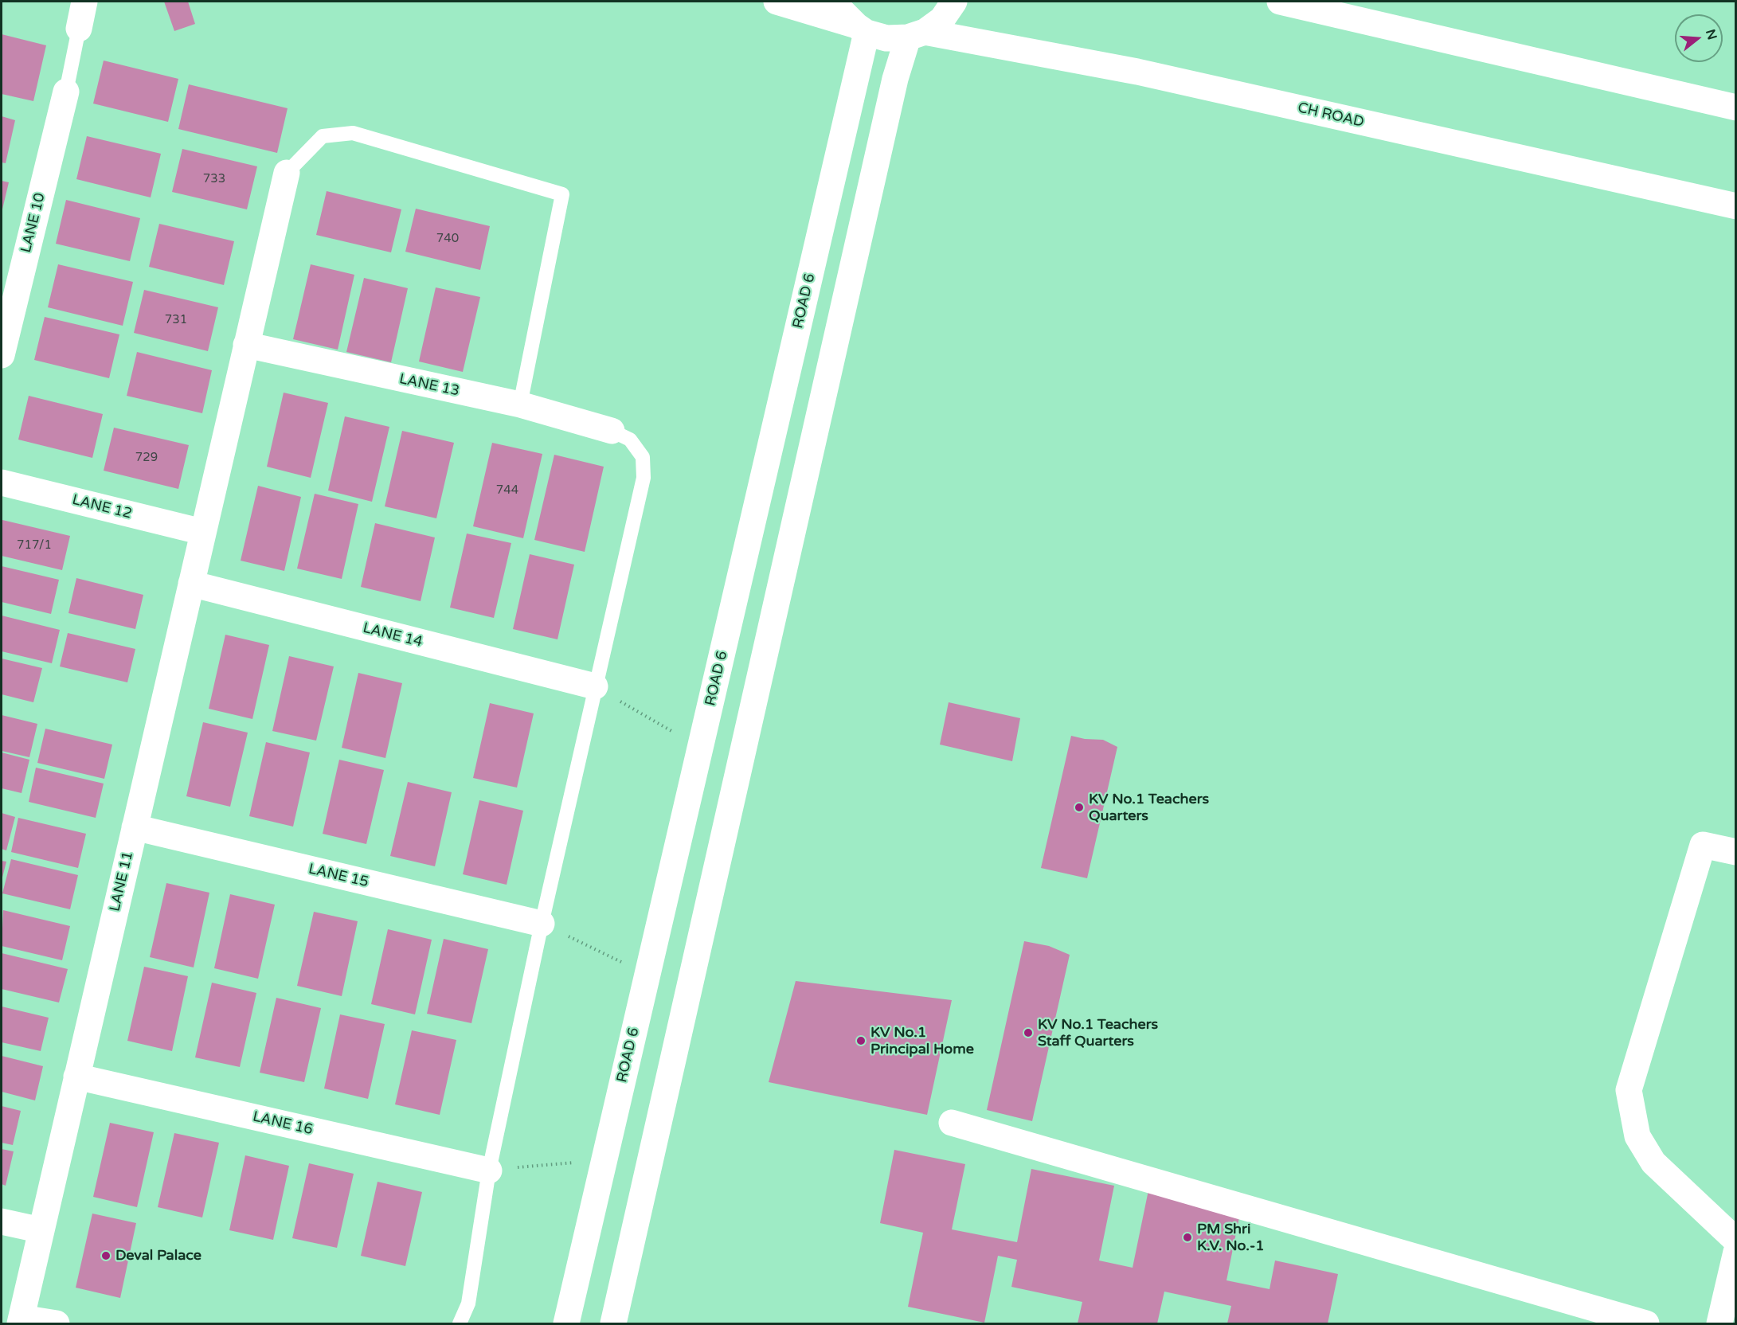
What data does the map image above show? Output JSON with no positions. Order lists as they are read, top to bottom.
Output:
{
  "streets": {
    "street": [
      "CH ROAD",
      "LANE 10",
      "ROAD 6",
      "LANE 13",
      "LANE 12",
      "LANE 14",
      "LANE 15",
      "LANE 11",
      "LANE 16"
    ]
  },
  "crossings": [
    ["CH ROAD", "ROAD 6"],
    ["LANE 13", "LANE 11"],
    ["LANE 12", "LANE 11"],
    ["LANE 14", "LANE 11"],
    ["LANE 15", "LANE 11"],
    ["LANE 11", "LANE 16"]
  ],
  "places": [
    "KV No.1 Teachers Quarters",
    "KV No.1 Teachers Staff Quarters",
    "KV No.1 Principal Home",
    "PM Shri K.V. No.-1",
    "Deval Palace"
  ],
  "house_numbers": [
    "733",
    "740",
    "731",
    "729",
    "744",
    "717/1"
  ],
  "north": "right"
}
